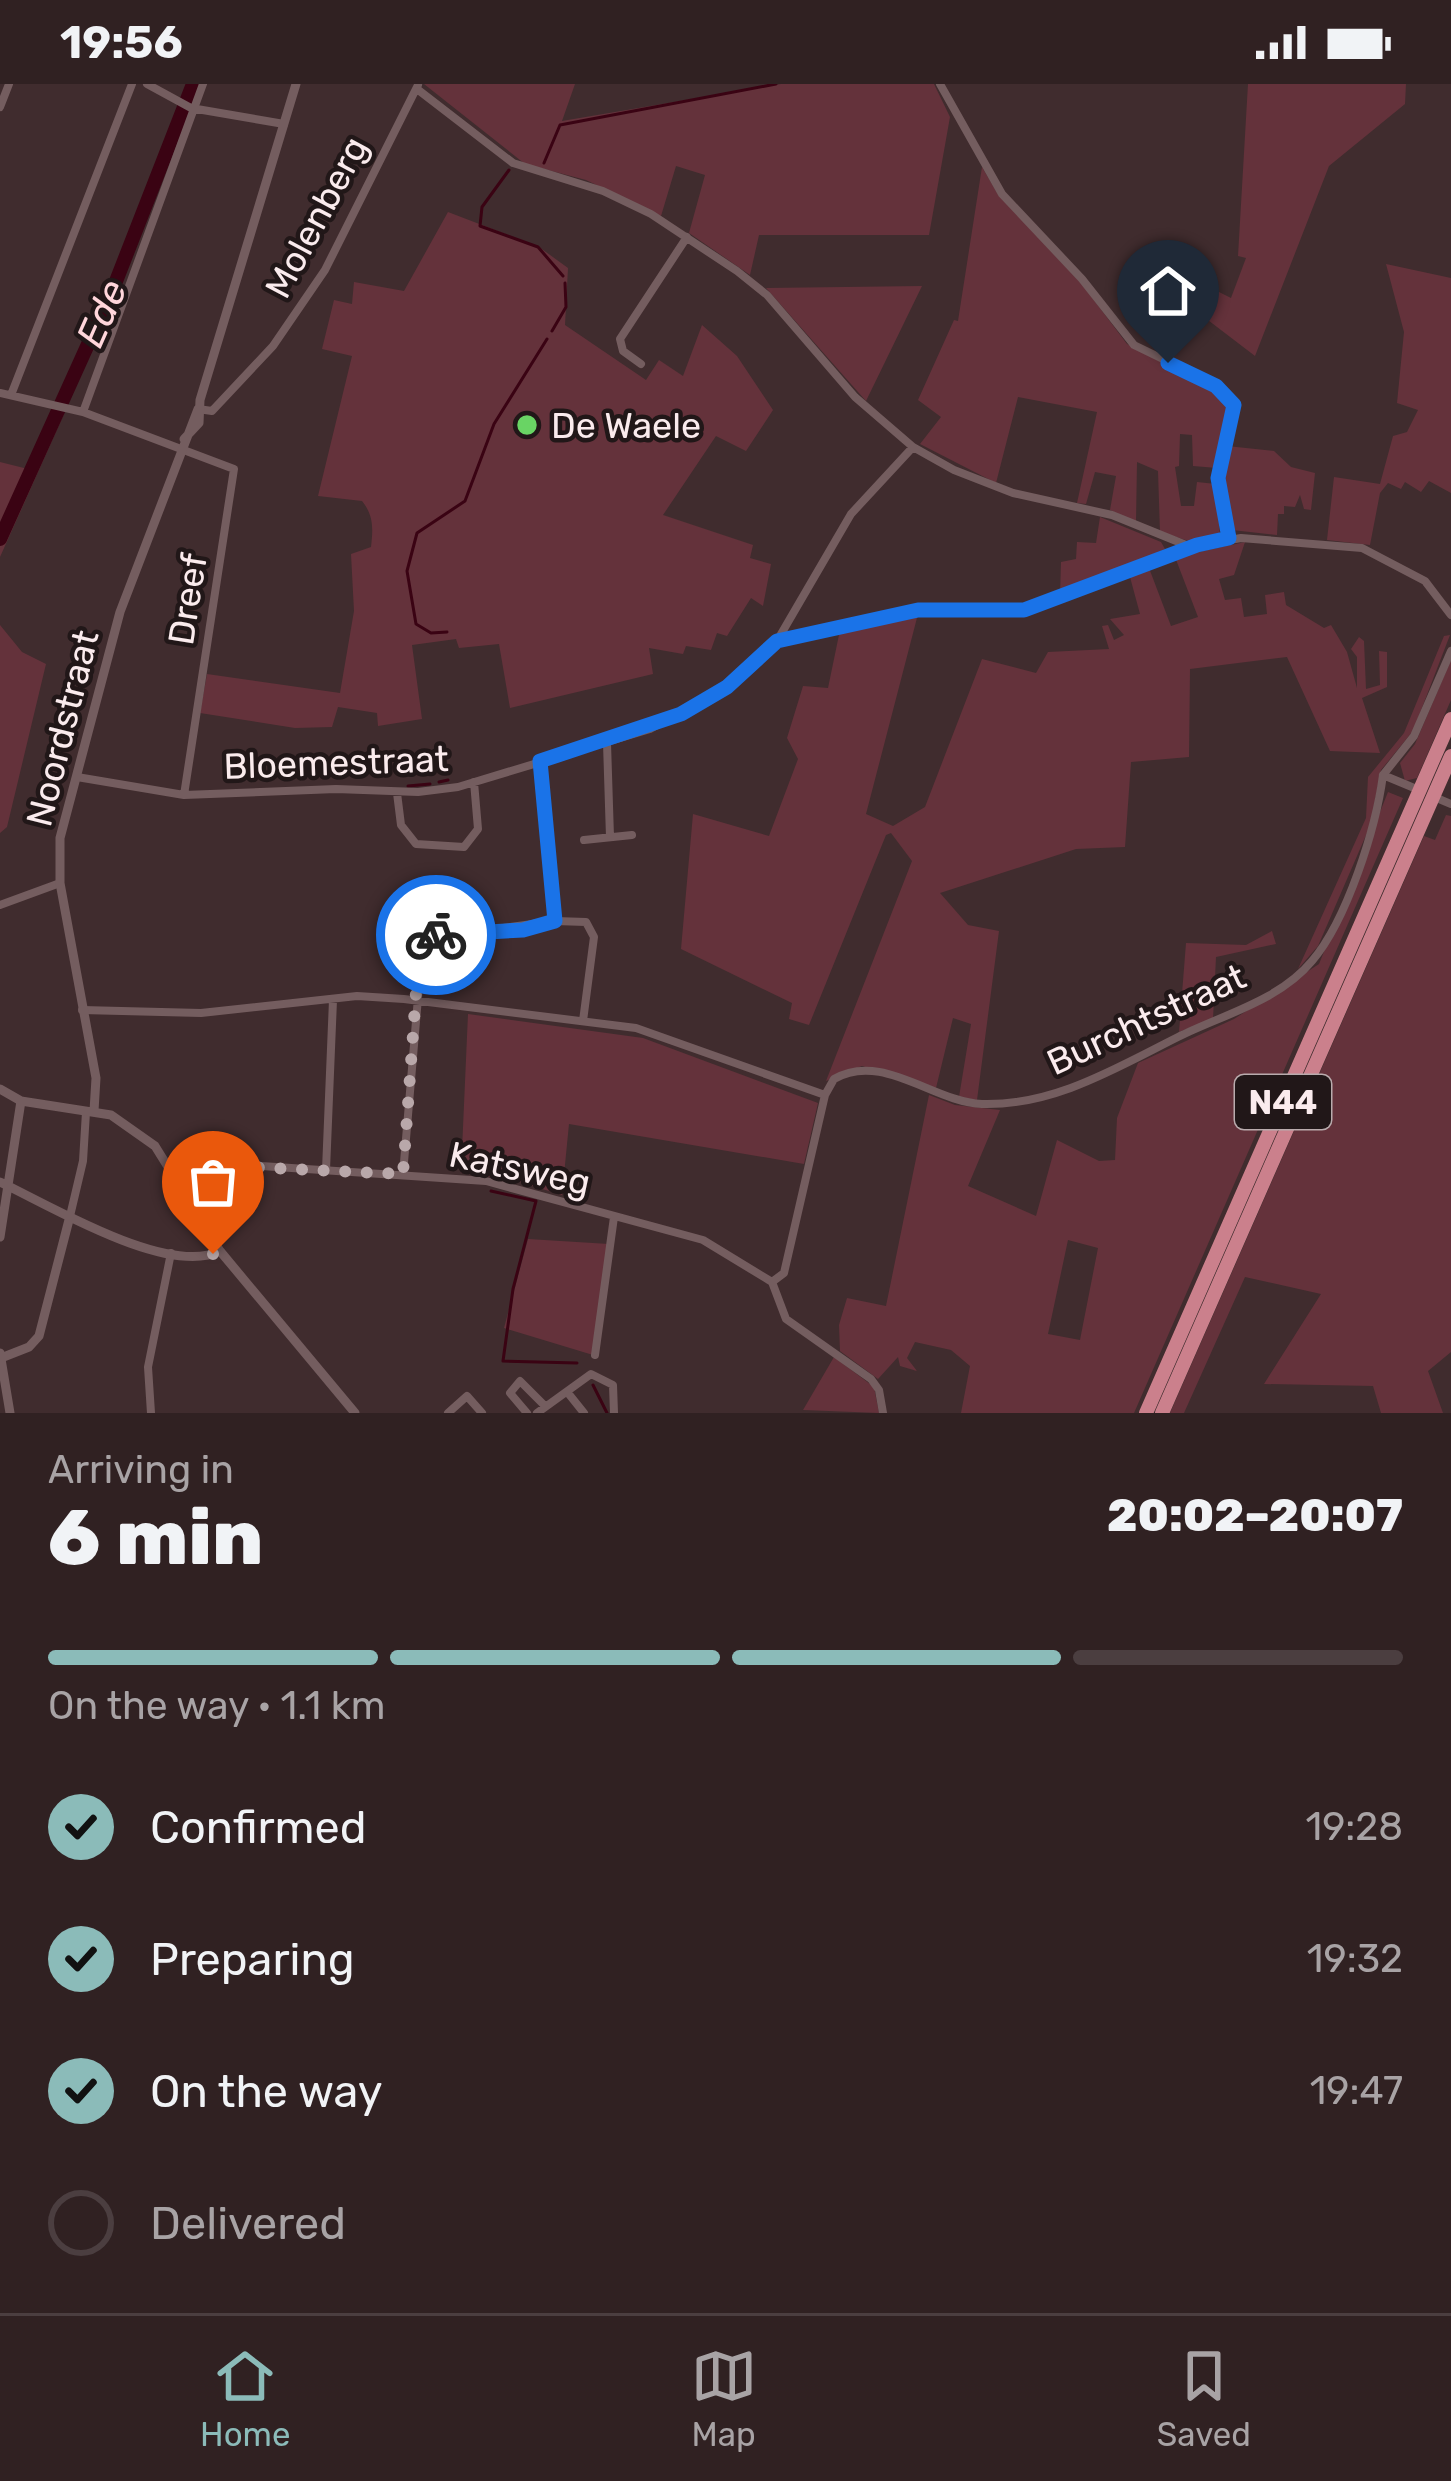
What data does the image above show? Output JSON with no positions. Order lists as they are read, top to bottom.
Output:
{
  "streets": {
    "highway": ["N44"],
    "street": [
      "Molenberg",
      "Dreef",
      "Noordstraat",
      "Bloemestraat",
      "Burchtstraat",
      "Katsweg"
    ]
  },
  "crossings": [
    ["Molenberg", "Noordstraat"],
    ["Dreef", "Noordstraat"],
    ["Dreef", "Bloemestraat"],
    ["Noordstraat", "Bloemestraat"]
  ],
  "water": ["Ede"],
  "places": ["De Waele"],
  "page": {
    "status": "19:56",
    "heading": ["6 min", "Arriving in", "20:02–20:07"],
    "bar": "On the way · 1.1 km",
    "list": [
      ["Confirmed", "19:28"],
      ["Preparing", "19:32"],
      ["On the way", "19:47"],
      "Delivered"
    ],
    "tabs": ["Home", "Map", "Saved"]
  }
}
